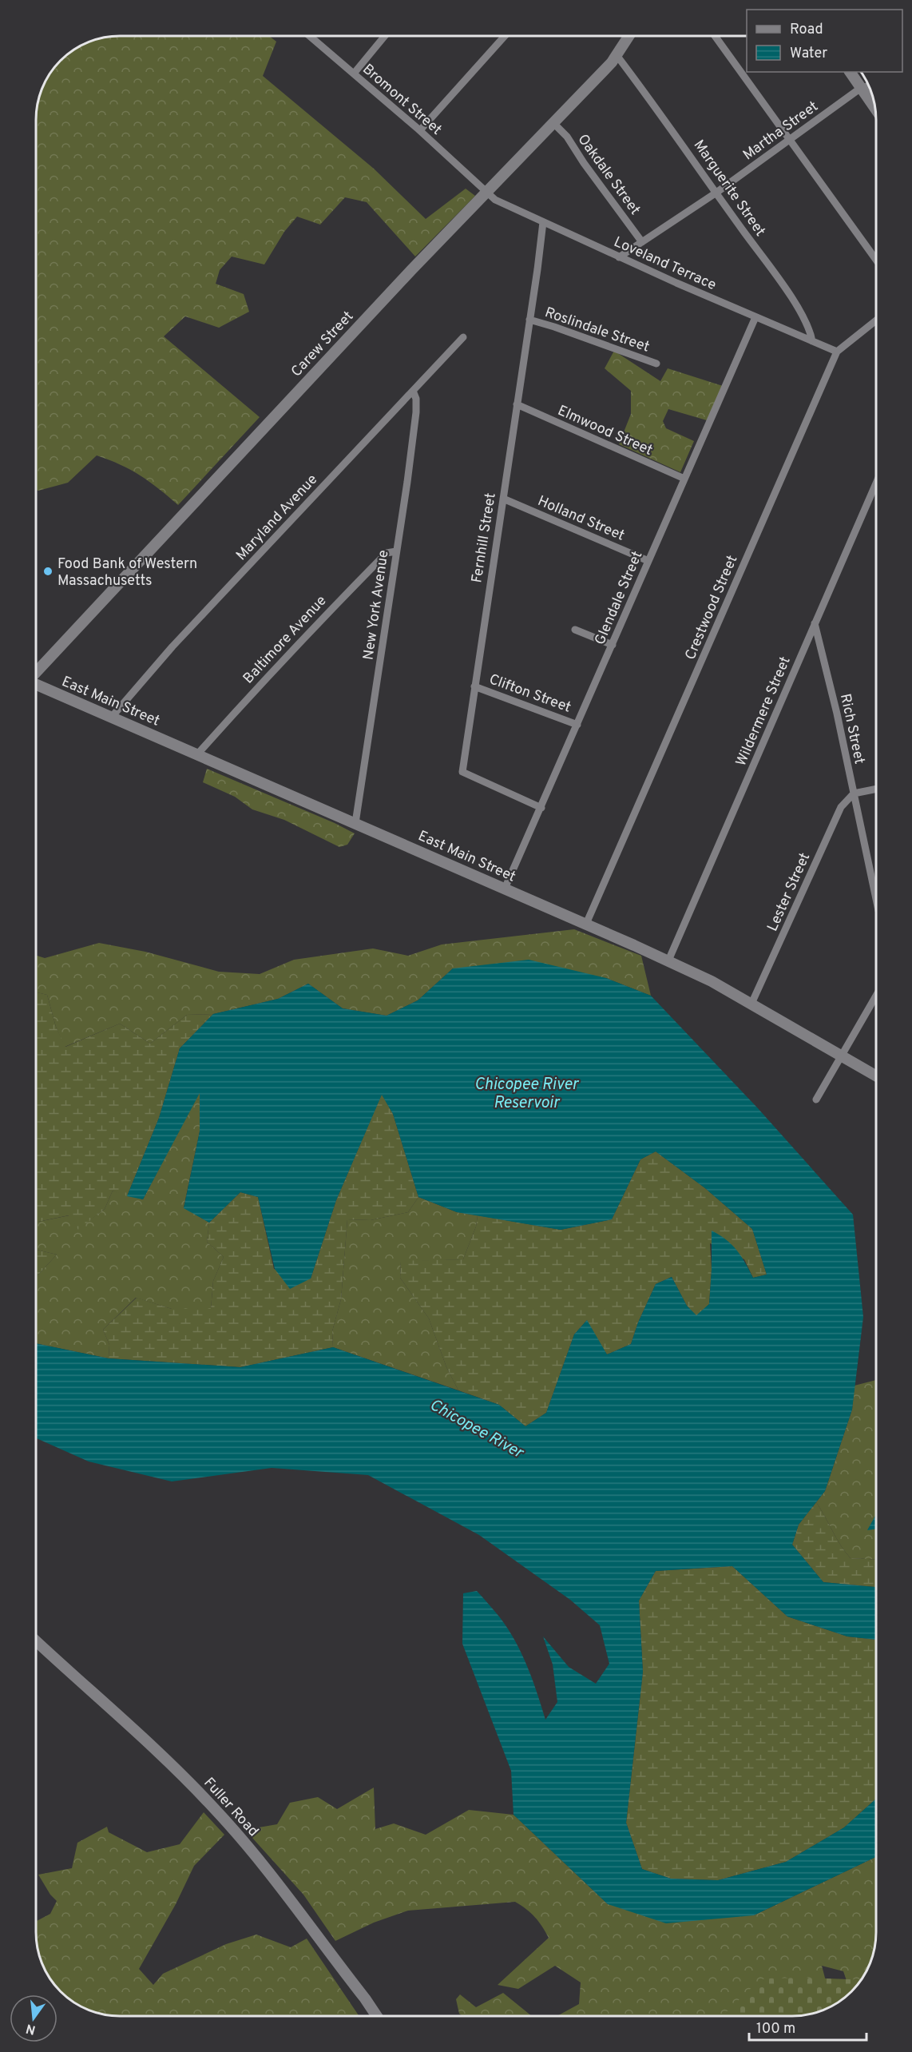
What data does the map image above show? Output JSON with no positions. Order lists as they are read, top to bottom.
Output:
{
  "streets": {
    "main road": ["Carew Street", "East Main Street", "Fuller Road"],
    "street": [
      "Bromont Street",
      "Martha Street",
      "Oakdale Street",
      "Marguerite Street",
      "Loveland Terrace",
      "Roslindale Street",
      "Elmwood Street",
      "Maryland Avenue",
      "Holland Street",
      "Fernhill Street",
      "Glendale Street",
      "New York Avenue",
      "Crestwood Street",
      "Baltimore Avenue",
      "Clifton Street",
      "Wildermere Street",
      "Rich Street",
      "Lester Street"
    ]
  },
  "crossings": [
    ["Bromont Street", "Loveland Terrace"],
    ["Bromont Street", "Carew Street"],
    ["Martha Street", "Oakdale Street"],
    ["Martha Street", "Marguerite Street"],
    ["Martha Street", "Loveland Terrace"],
    ["Oakdale Street", "Carew Street"],
    ["Marguerite Street", "Loveland Terrace"],
    ["Marguerite Street", "Carew Street"],
    ["Loveland Terrace", "Carew Street"],
    ["Loveland Terrace", "Fernhill Street"],
    ["Loveland Terrace", "Glendale Street"],
    ["Loveland Terrace", "Crestwood Street"],
    ["Roslindale Street", "Fernhill Street"],
    ["Elmwood Street", "Fernhill Street"],
    ["Elmwood Street", "Glendale Street"],
    ["Maryland Avenue", "New York Avenue"],
    ["Maryland Avenue", "East Main Street"],
    ["Holland Street", "Fernhill Street"],
    ["Holland Street", "Glendale Street"],
    ["Fernhill Street", "Glendale Street"],
    ["Fernhill Street", "Clifton Street"],
    ["Glendale Street", "Clifton Street"],
    ["Glendale Street", "East Main Street"],
    ["New York Avenue", "Baltimore Avenue"],
    ["New York Avenue", "East Main Street"],
    ["Crestwood Street", "East Main Street"],
    ["Baltimore Avenue", "East Main Street"],
    ["East Main Street", "Wildermere Street"],
    ["East Main Street", "Lester Street"],
    ["Wildermere Street", "Rich Street"],
    ["Rich Street", "Lester Street"]
  ],
  "water": ["Chicopee River Reservoir", "Chicopee River"],
  "places": ["Food Bank of Western Massachusetts"],
  "legend": ["Road", "Water"],
  "scale_bar": "100 m",
  "north": "bottom"
}
